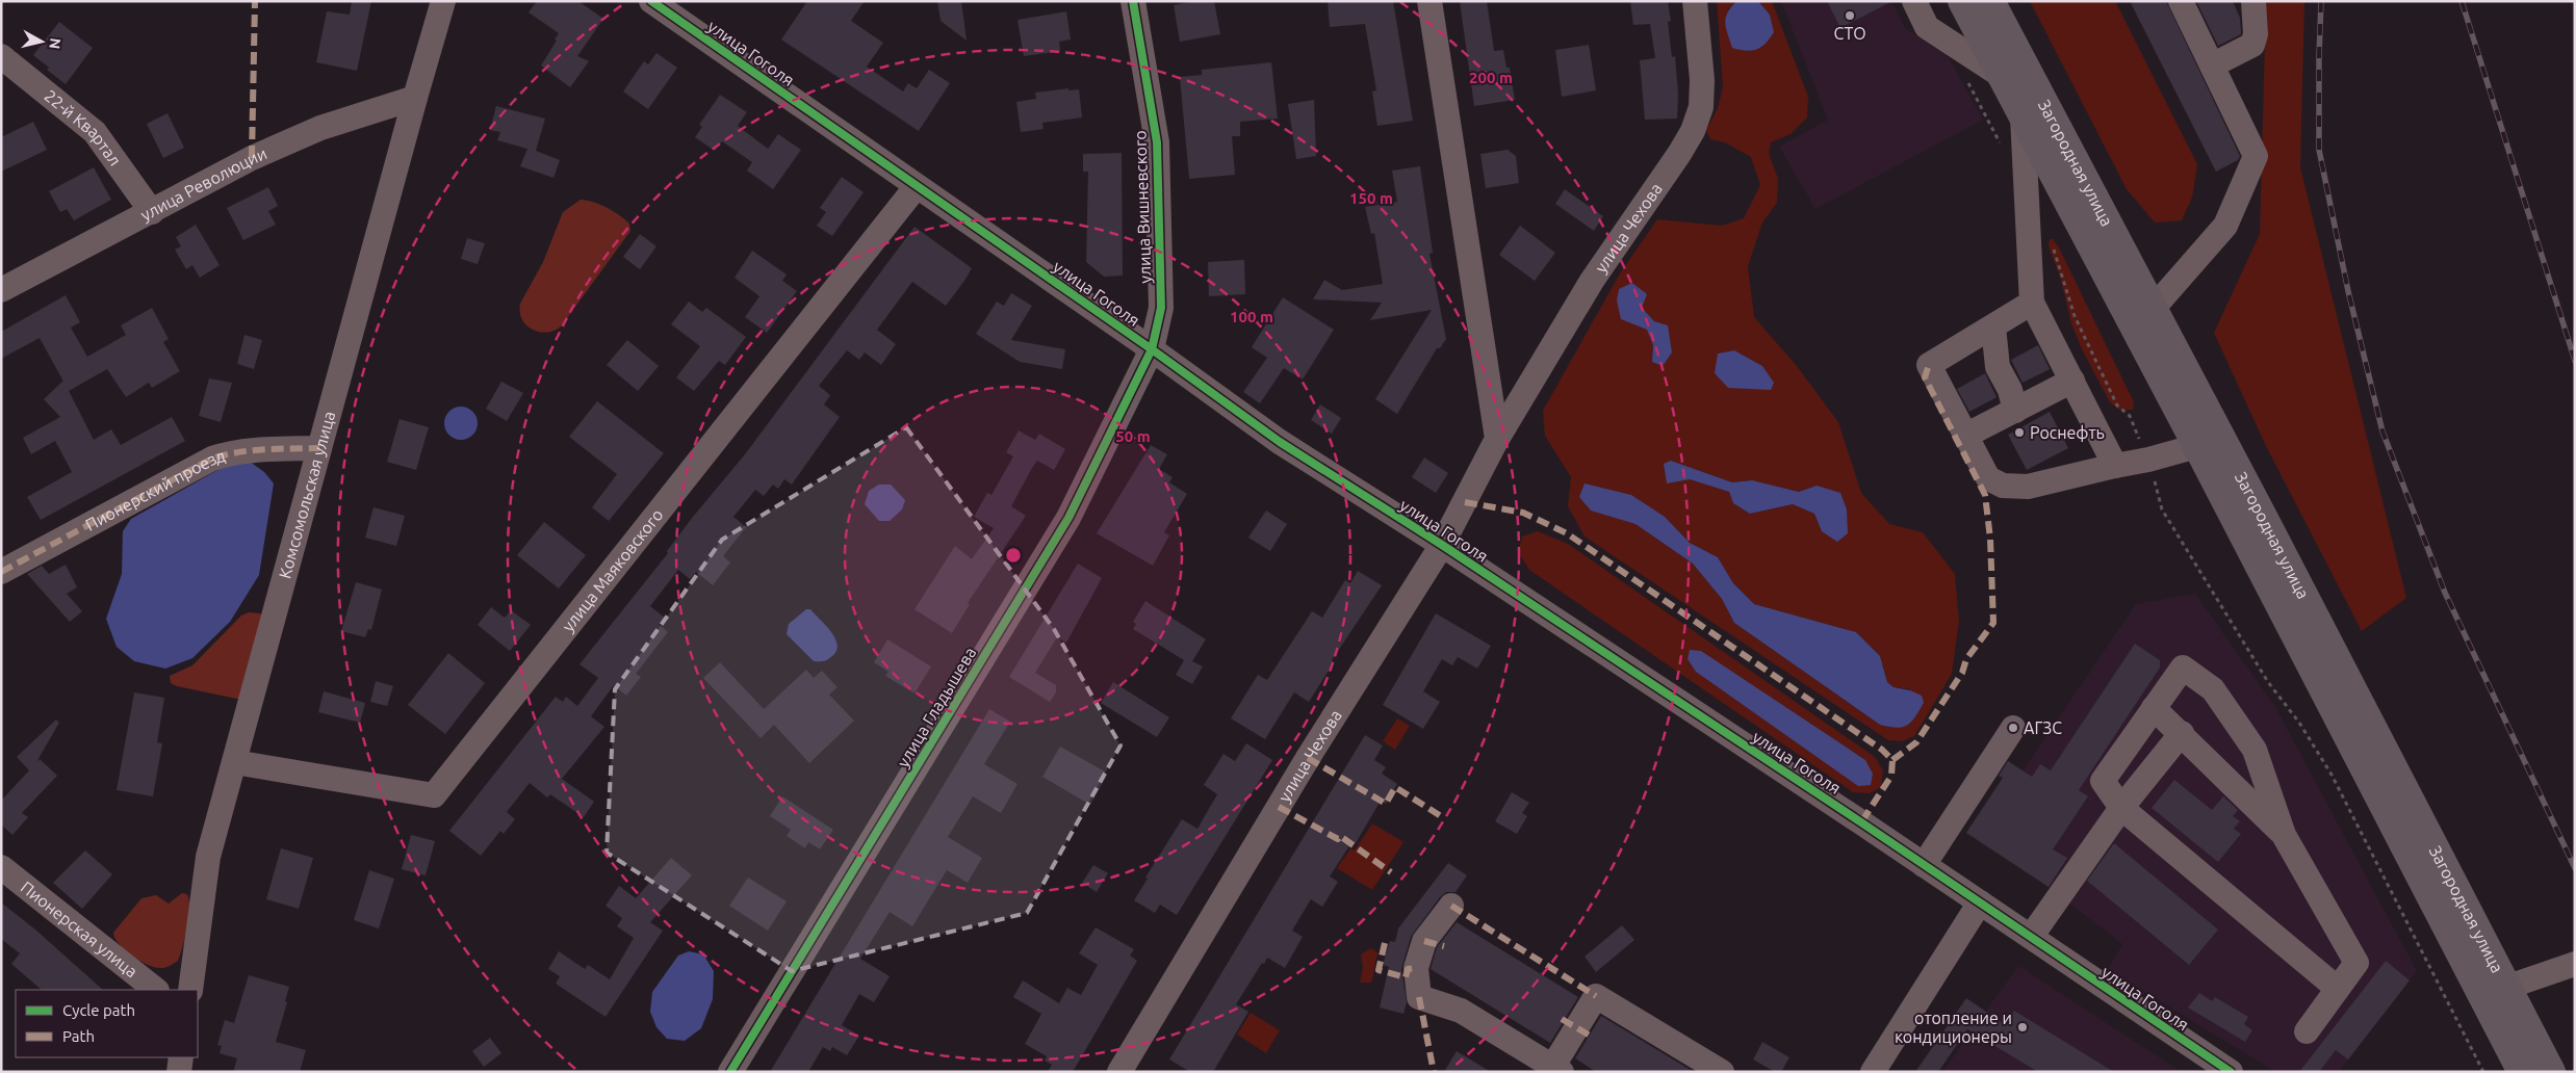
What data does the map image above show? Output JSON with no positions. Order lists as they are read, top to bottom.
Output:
{
  "streets": {
    "highway": ["Загородная улица"],
    "street": [
      "улица Гоголя",
      "22-й Квартал",
      "улица Революции",
      "улица Вишневского",
      "улица Чехова",
      "Пионерский проезд",
      "Комсомольская улица",
      "улица Маяковского",
      "улица Гладышева",
      "Пионерская улица"
    ]
  },
  "crossings": [
    ["улица Гоголя", "улица Вишневского"],
    ["улица Гоголя", "улица Чехова"],
    ["улица Гоголя", "улица Маяковского"],
    ["улица Гоголя", "улица Гладышева"],
    ["22-й Квартал", "улица Революции"],
    ["улица Революции", "Комсомольская улица"],
    ["улица Вишневского", "улица Гладышева"],
    ["Пионерский проезд", "Комсомольская улица"],
    ["Комсомольская улица", "улица Маяковского"]
  ],
  "places": [
    "СТО",
    "Роснефть",
    "АГЗС",
    "отопление и кондиционеры"
  ],
  "legend": ["Cycle path", "Path"],
  "north": "right",
  "rings": [
    "200 m",
    "150 m",
    "100 m",
    "50 m"
  ]
}
